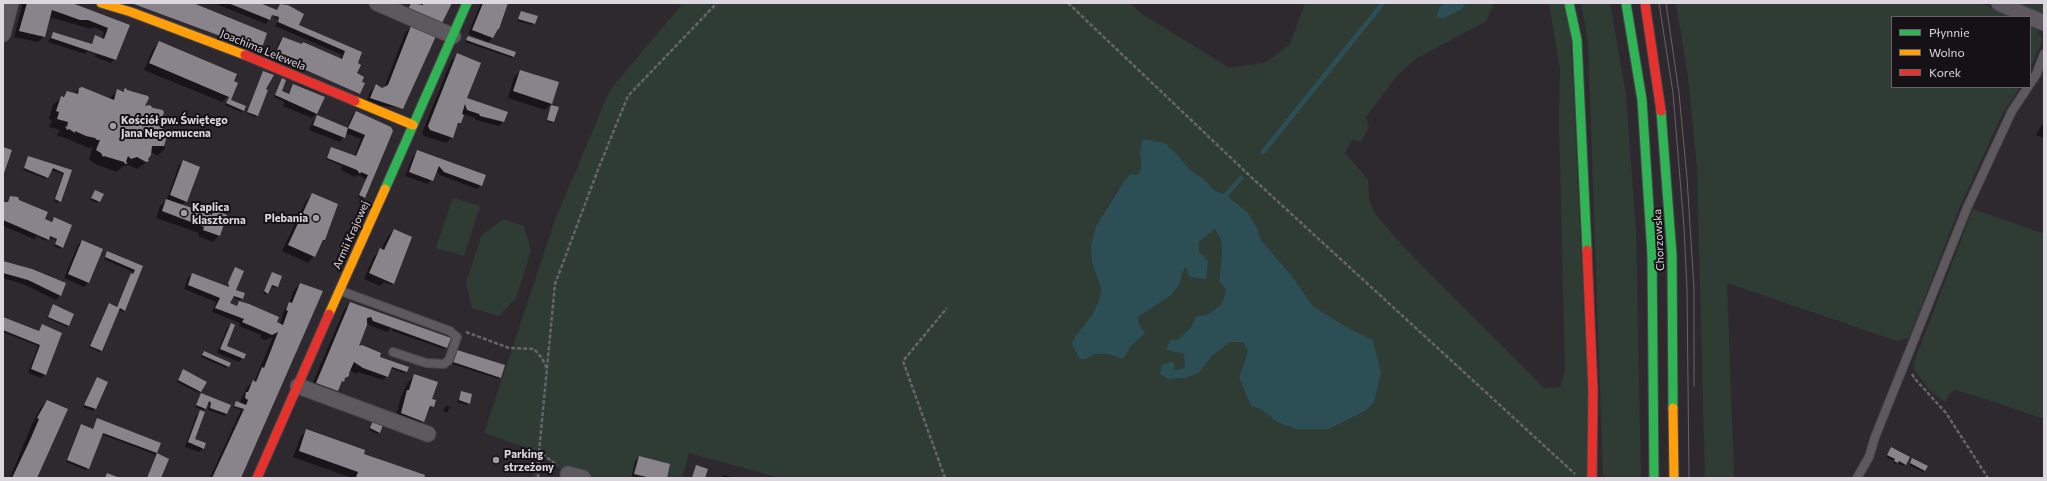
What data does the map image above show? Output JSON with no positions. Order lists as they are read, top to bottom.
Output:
{
  "streets": {
    "street": ["Joachima Lelewela", "Armii Krajowej", "Chorzowska"]
  },
  "crossings": [
    ["Joachima Lelewela", "Armii Krajowej"]
  ],
  "places": [
    "Kościół pw. Świętego Jana Nepomucena",
    "Kaplica klasztorna",
    "Plebania",
    "Parking strzeżony"
  ],
  "legend": ["Płynnie", "Wolno", "Korek"]
}
